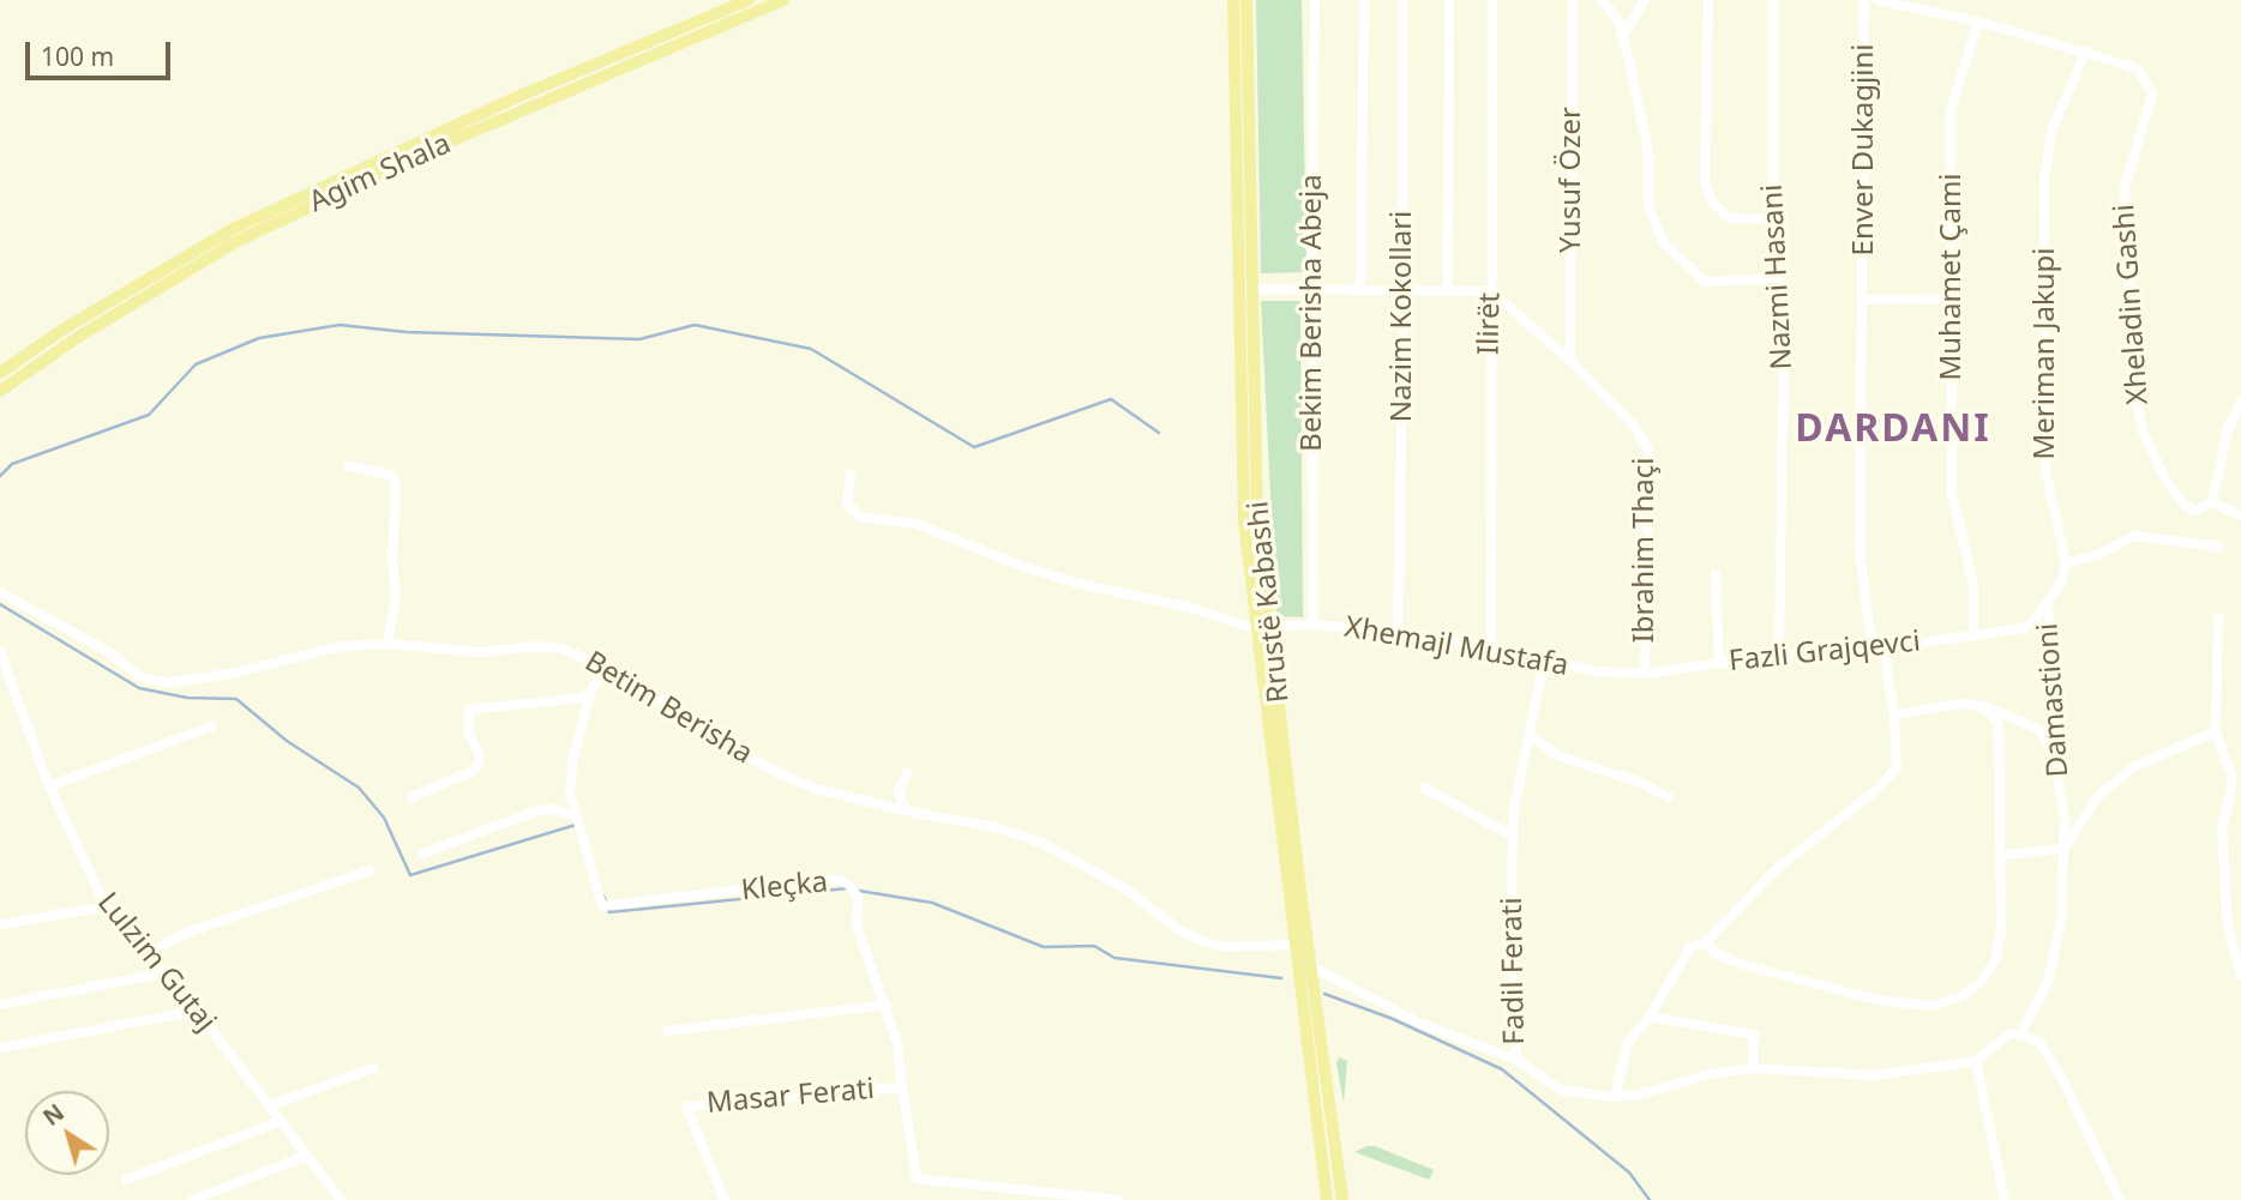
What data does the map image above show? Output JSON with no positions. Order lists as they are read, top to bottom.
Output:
{
  "streets": {
    "main road": ["Agim Shala", "Rrustë Kabashi"],
    "street": [
      "Enver Dukagjini",
      "Yusuf Özer",
      "Nazmi Hasani",
      "Muhamet Çami",
      "Xheladin Gashi",
      "Bekim Berisha Abeja",
      "Nazim Kokollari",
      "Ilirët",
      "Meriman Jakupi",
      "Ibrahim Thaçi",
      "Xhemajl Mustafa",
      "Fazli Grajqevci",
      "Damastioni",
      "Betim Berisha",
      "Kleçka",
      "Lulzim Gutaj",
      "Fadil Ferati",
      "Masar Ferati"
    ]
  },
  "crossings": [
    ["Enver Dukagjini", "Muhamet Çami"],
    ["Enver Dukagjini", "Fazli Grajqevci"],
    ["Yusuf Özer", "Ibrahim Thaçi"],
    ["Nazmi Hasani", "Fazli Grajqevci"],
    ["Muhamet Çami", "Fazli Grajqevci"],
    ["Xheladin Gashi", "Meriman Jakupi"],
    ["Bekim Berisha Abeja", "Xhemajl Mustafa"],
    ["Nazim Kokollari", "Xhemajl Mustafa"],
    ["Ilirët", "Ibrahim Thaçi"],
    ["Ilirët", "Xhemajl Mustafa"],
    ["Ibrahim Thaçi", "Xhemajl Mustafa"],
    ["Ibrahim Thaçi", "Fazli Grajqevci"],
    ["Rrustë Kabashi", "Xhemajl Mustafa"],
    ["Rrustë Kabashi", "Betim Berisha"],
    ["Xhemajl Mustafa", "Fazli Grajqevci"],
    ["Xhemajl Mustafa", "Fadil Ferati"],
    ["Fazli Grajqevci", "Damastioni"],
    ["Kleçka", "Masar Ferati"]
  ],
  "districts": ["DARDANI"],
  "scale_bar": "100 m",
  "north": "top left"
}
